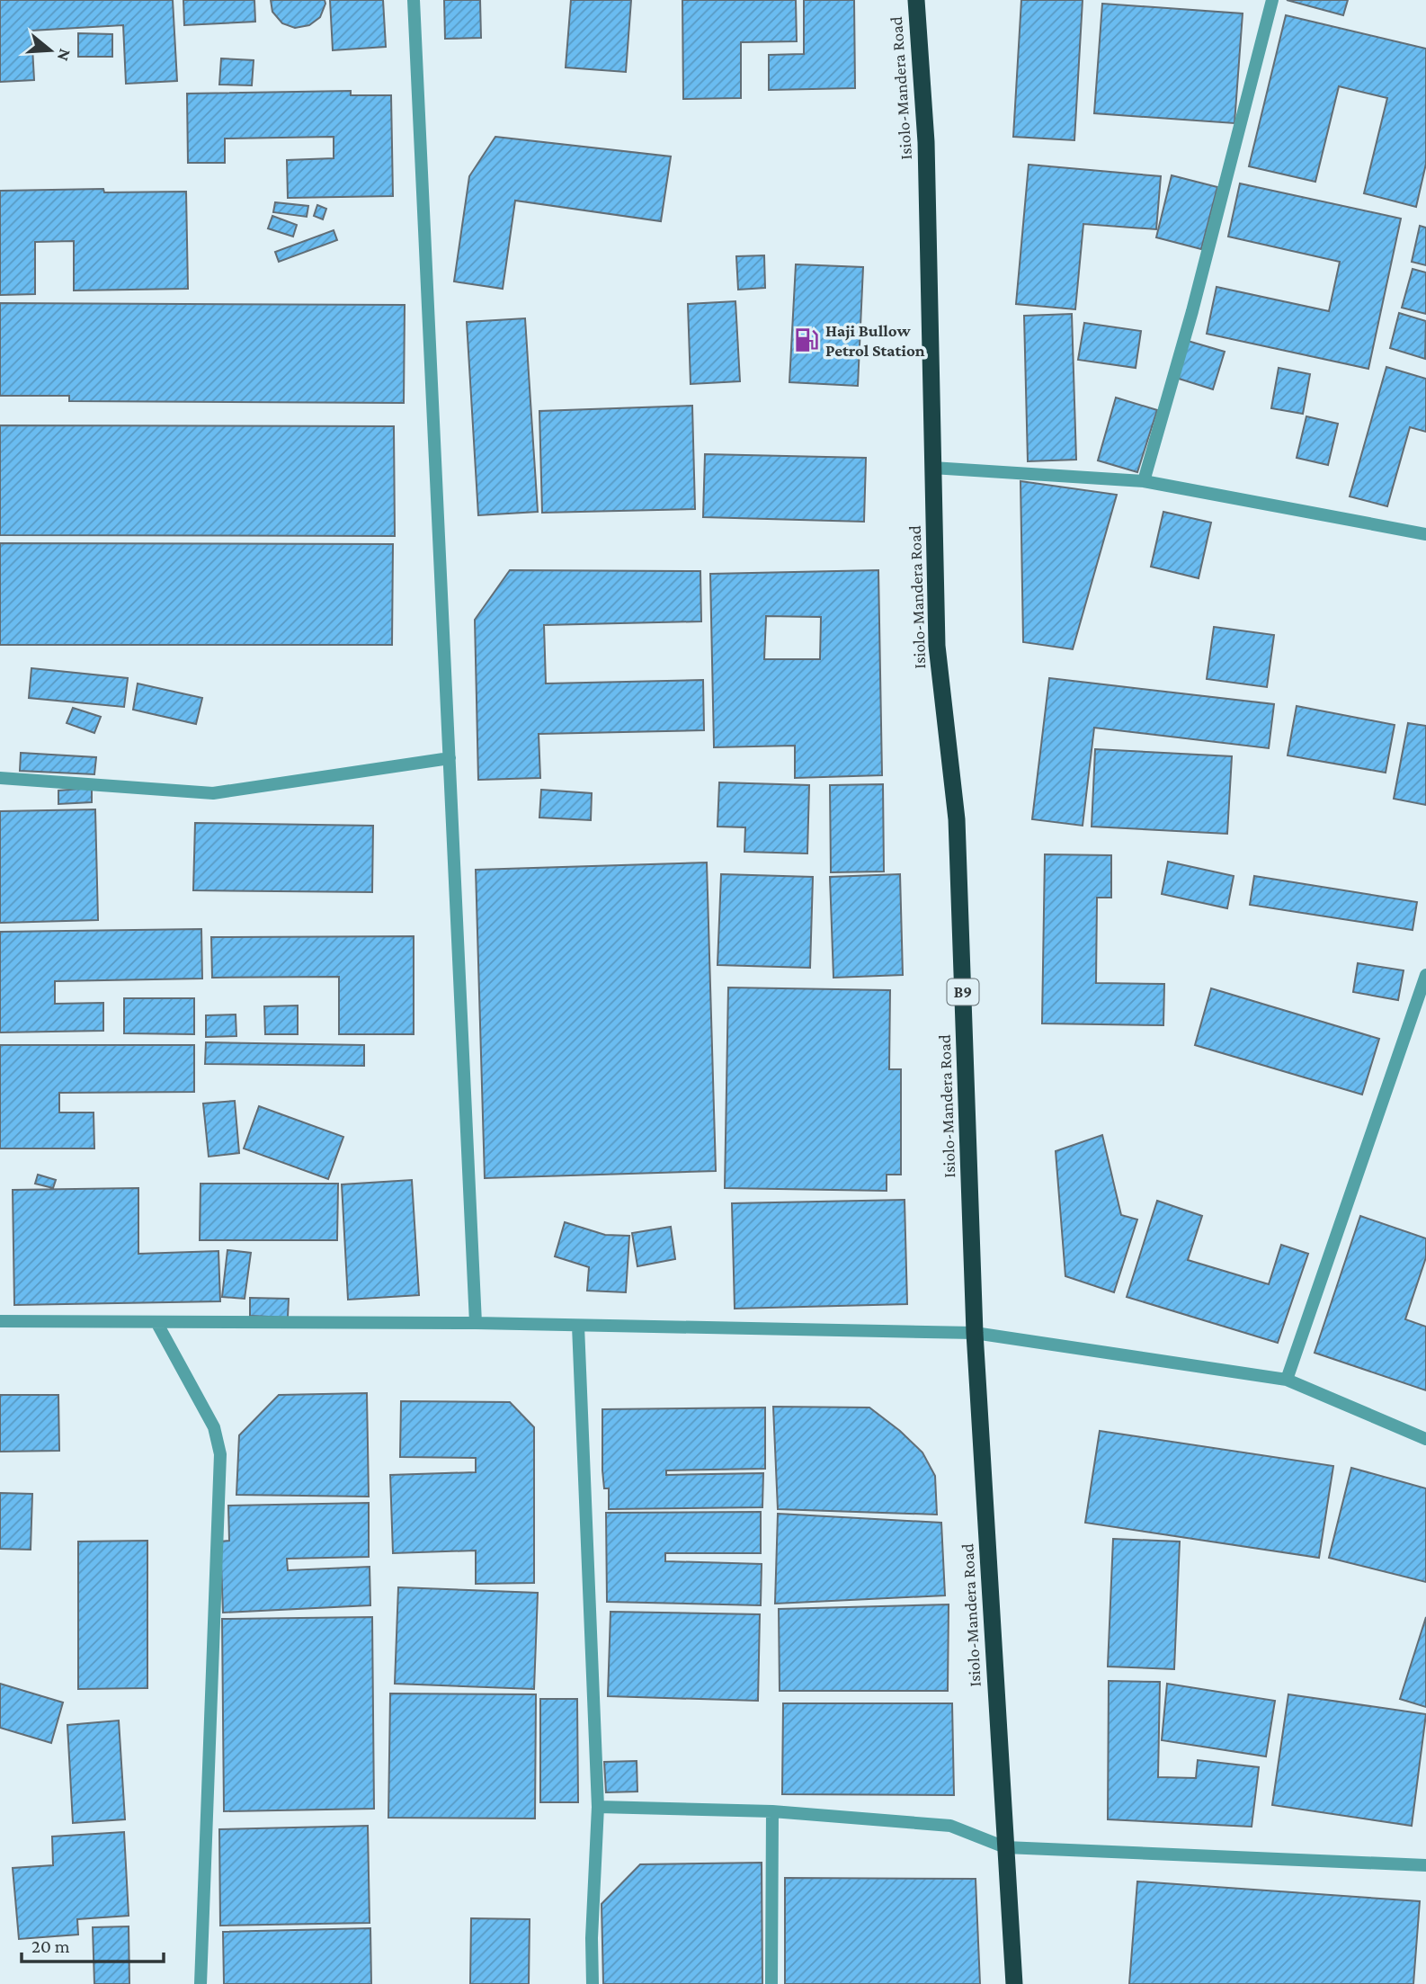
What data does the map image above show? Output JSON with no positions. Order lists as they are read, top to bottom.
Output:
{
  "streets": {
    "highway": ["Isiolo-Mandera Road", "B9"]
  },
  "places": {
    "fuel station": ["Haji Bullow Petrol Station"]
  },
  "scale_bar": "20 m",
  "north": "right"
}
